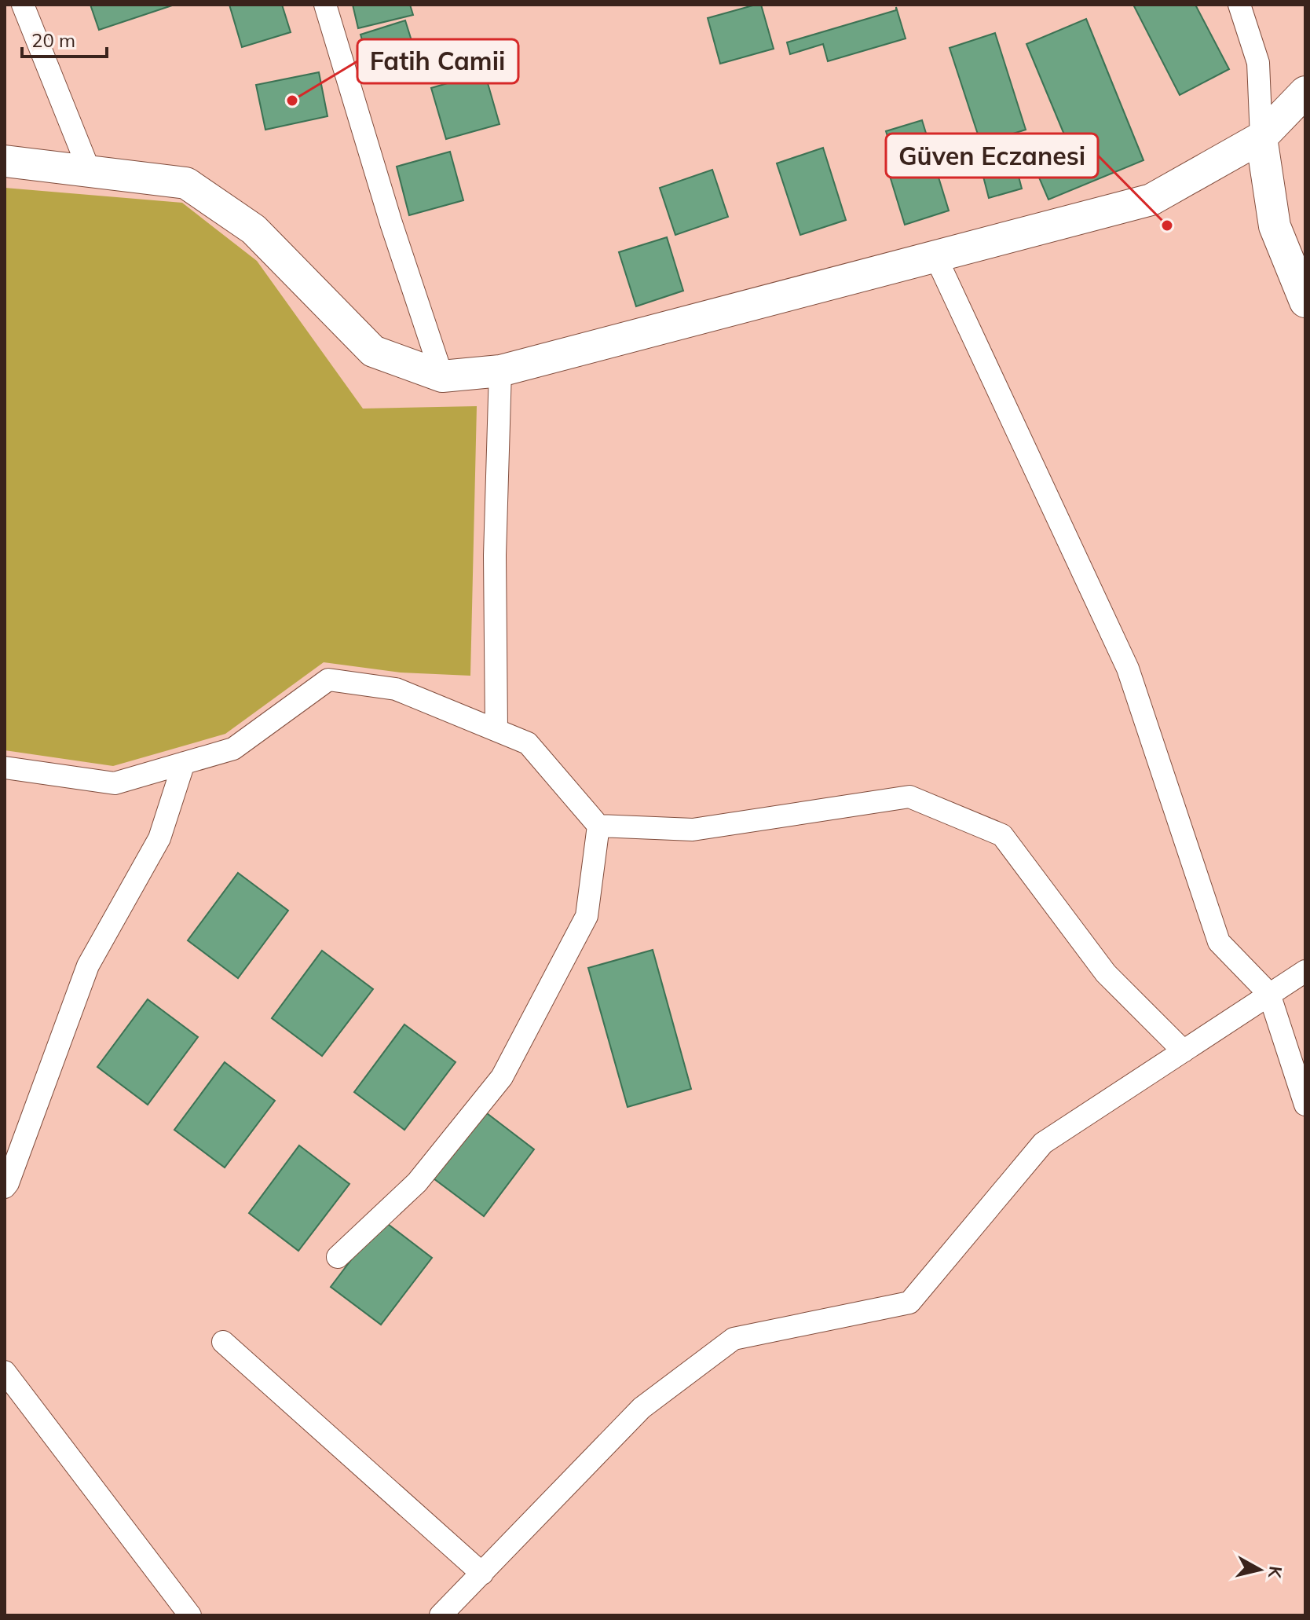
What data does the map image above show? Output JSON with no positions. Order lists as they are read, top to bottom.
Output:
{
  "places": ["Fatih Camii", "Güven Eczanesi"],
  "scale_bar": "20 m",
  "north": "right"
}
